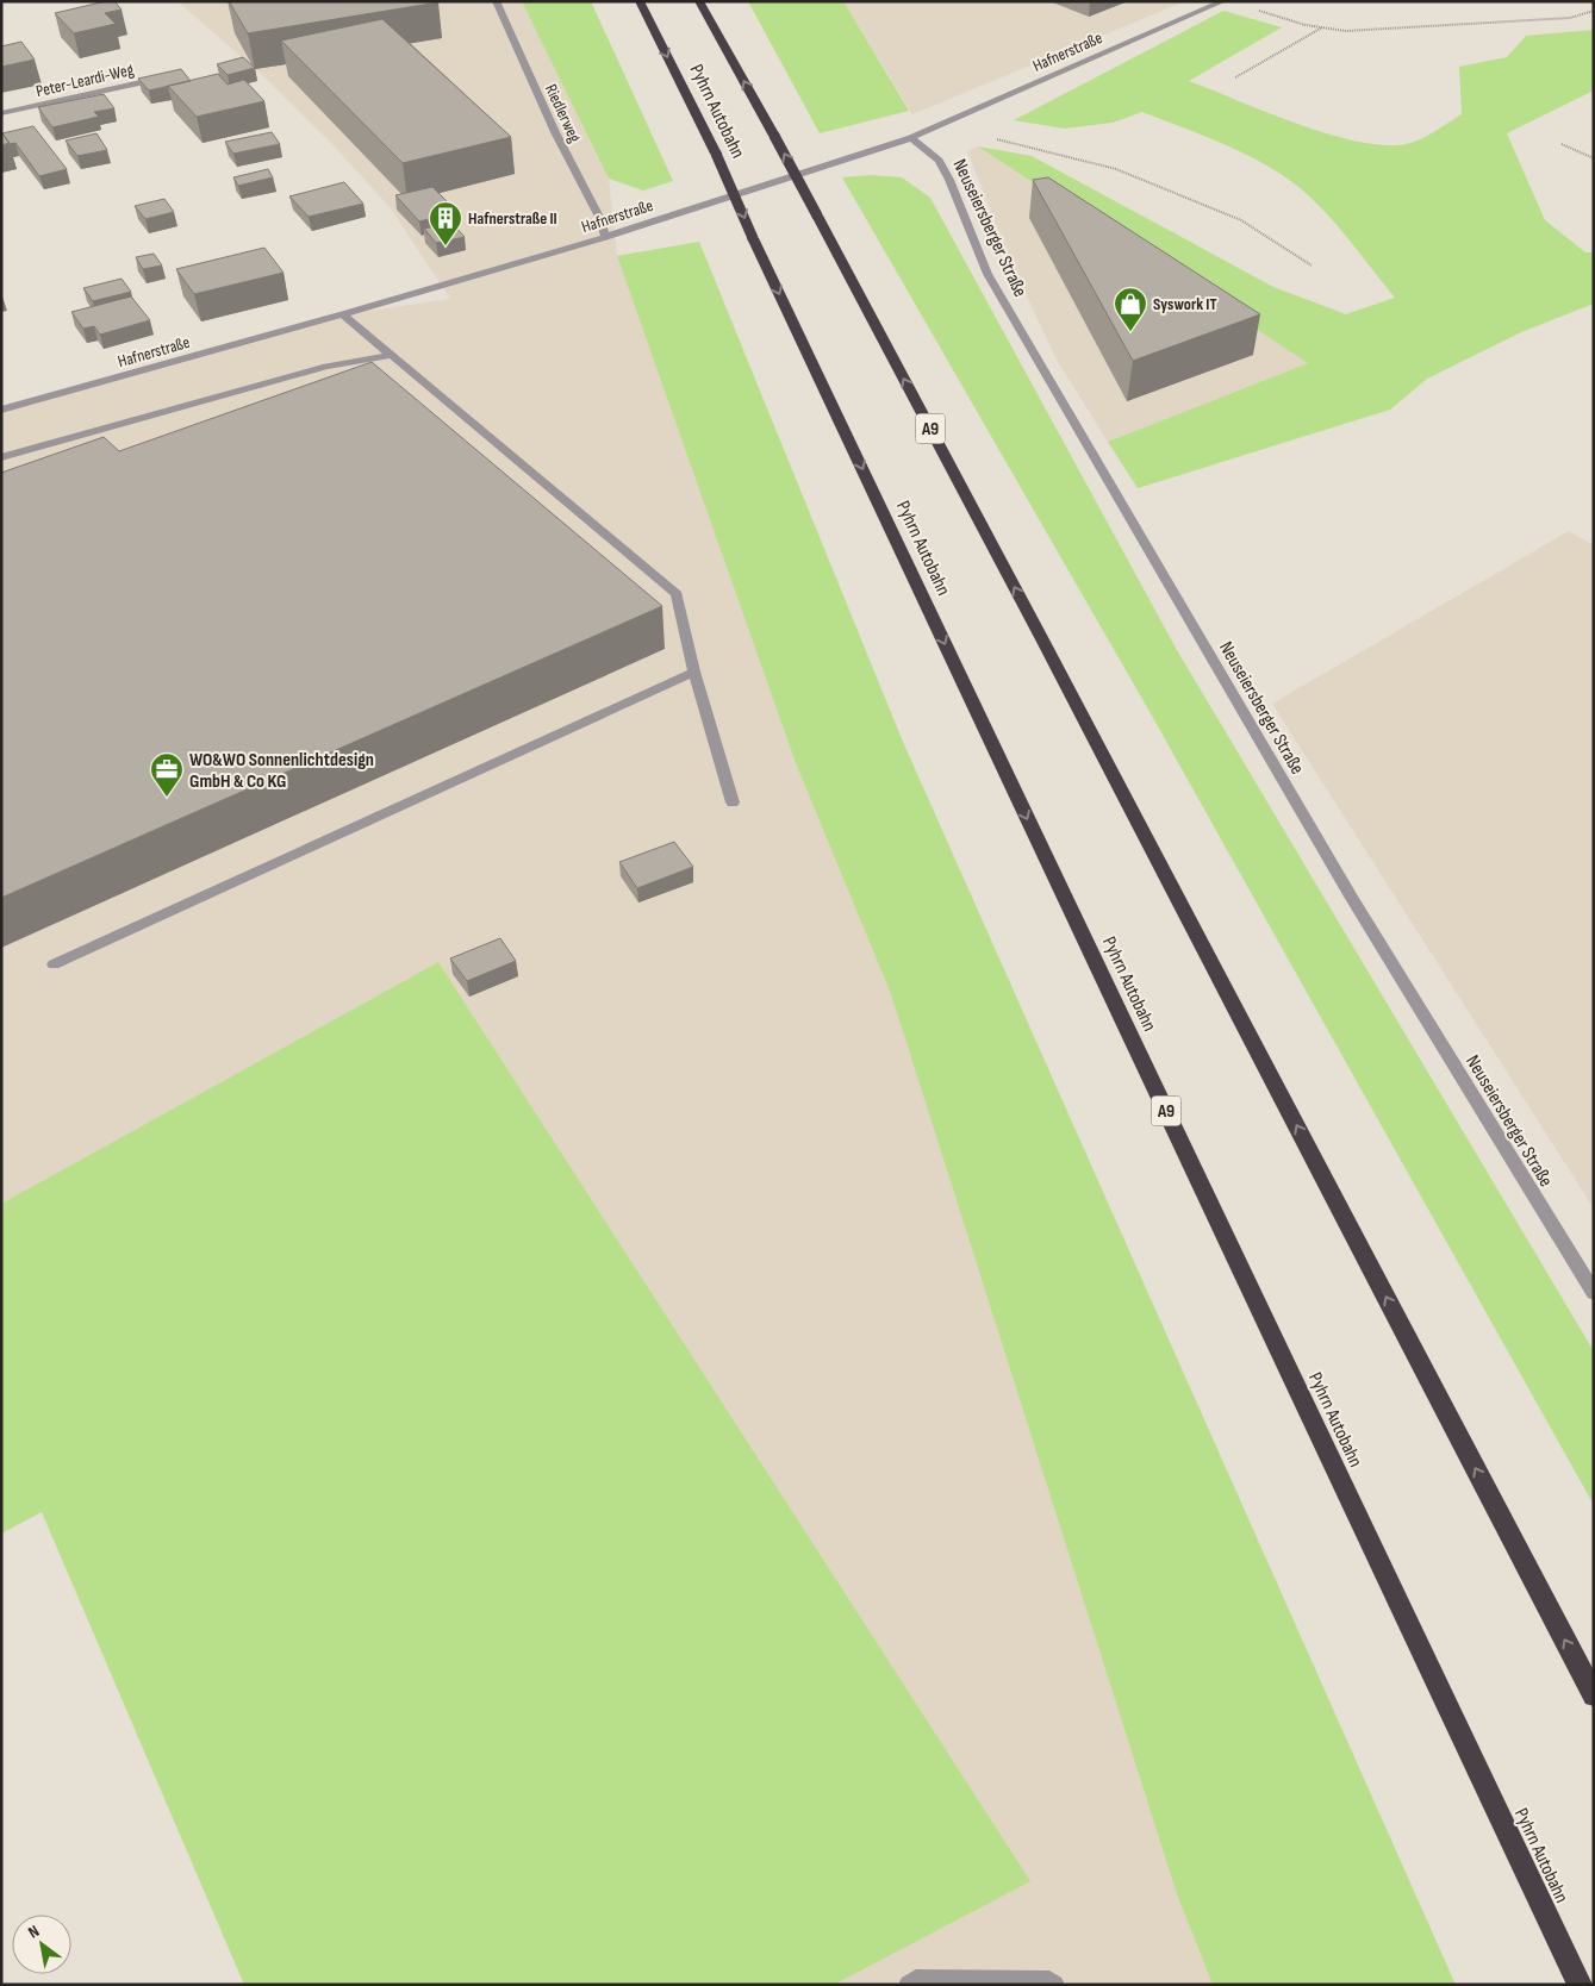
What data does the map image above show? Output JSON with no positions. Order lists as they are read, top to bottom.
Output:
{
  "streets": {
    "highway": ["Pyhrn Autobahn", "A9"],
    "street": [
      "Hafnerstraße",
      "Peter-Leardi-Weg",
      "Riedlerweg",
      "Neuseiersberger Straße"
    ]
  },
  "crossings": [
    ["Hafnerstraße", "Riedlerweg"],
    ["Hafnerstraße", "Neuseiersberger Straße"]
  ],
  "places": {
    "building": ["Hafnerstraße II"],
    "shop": ["Syswork IT"],
    "office": ["WO&WO Sonnenlichtdesign GmbH & Co KG"]
  },
  "north": "top left"
}
